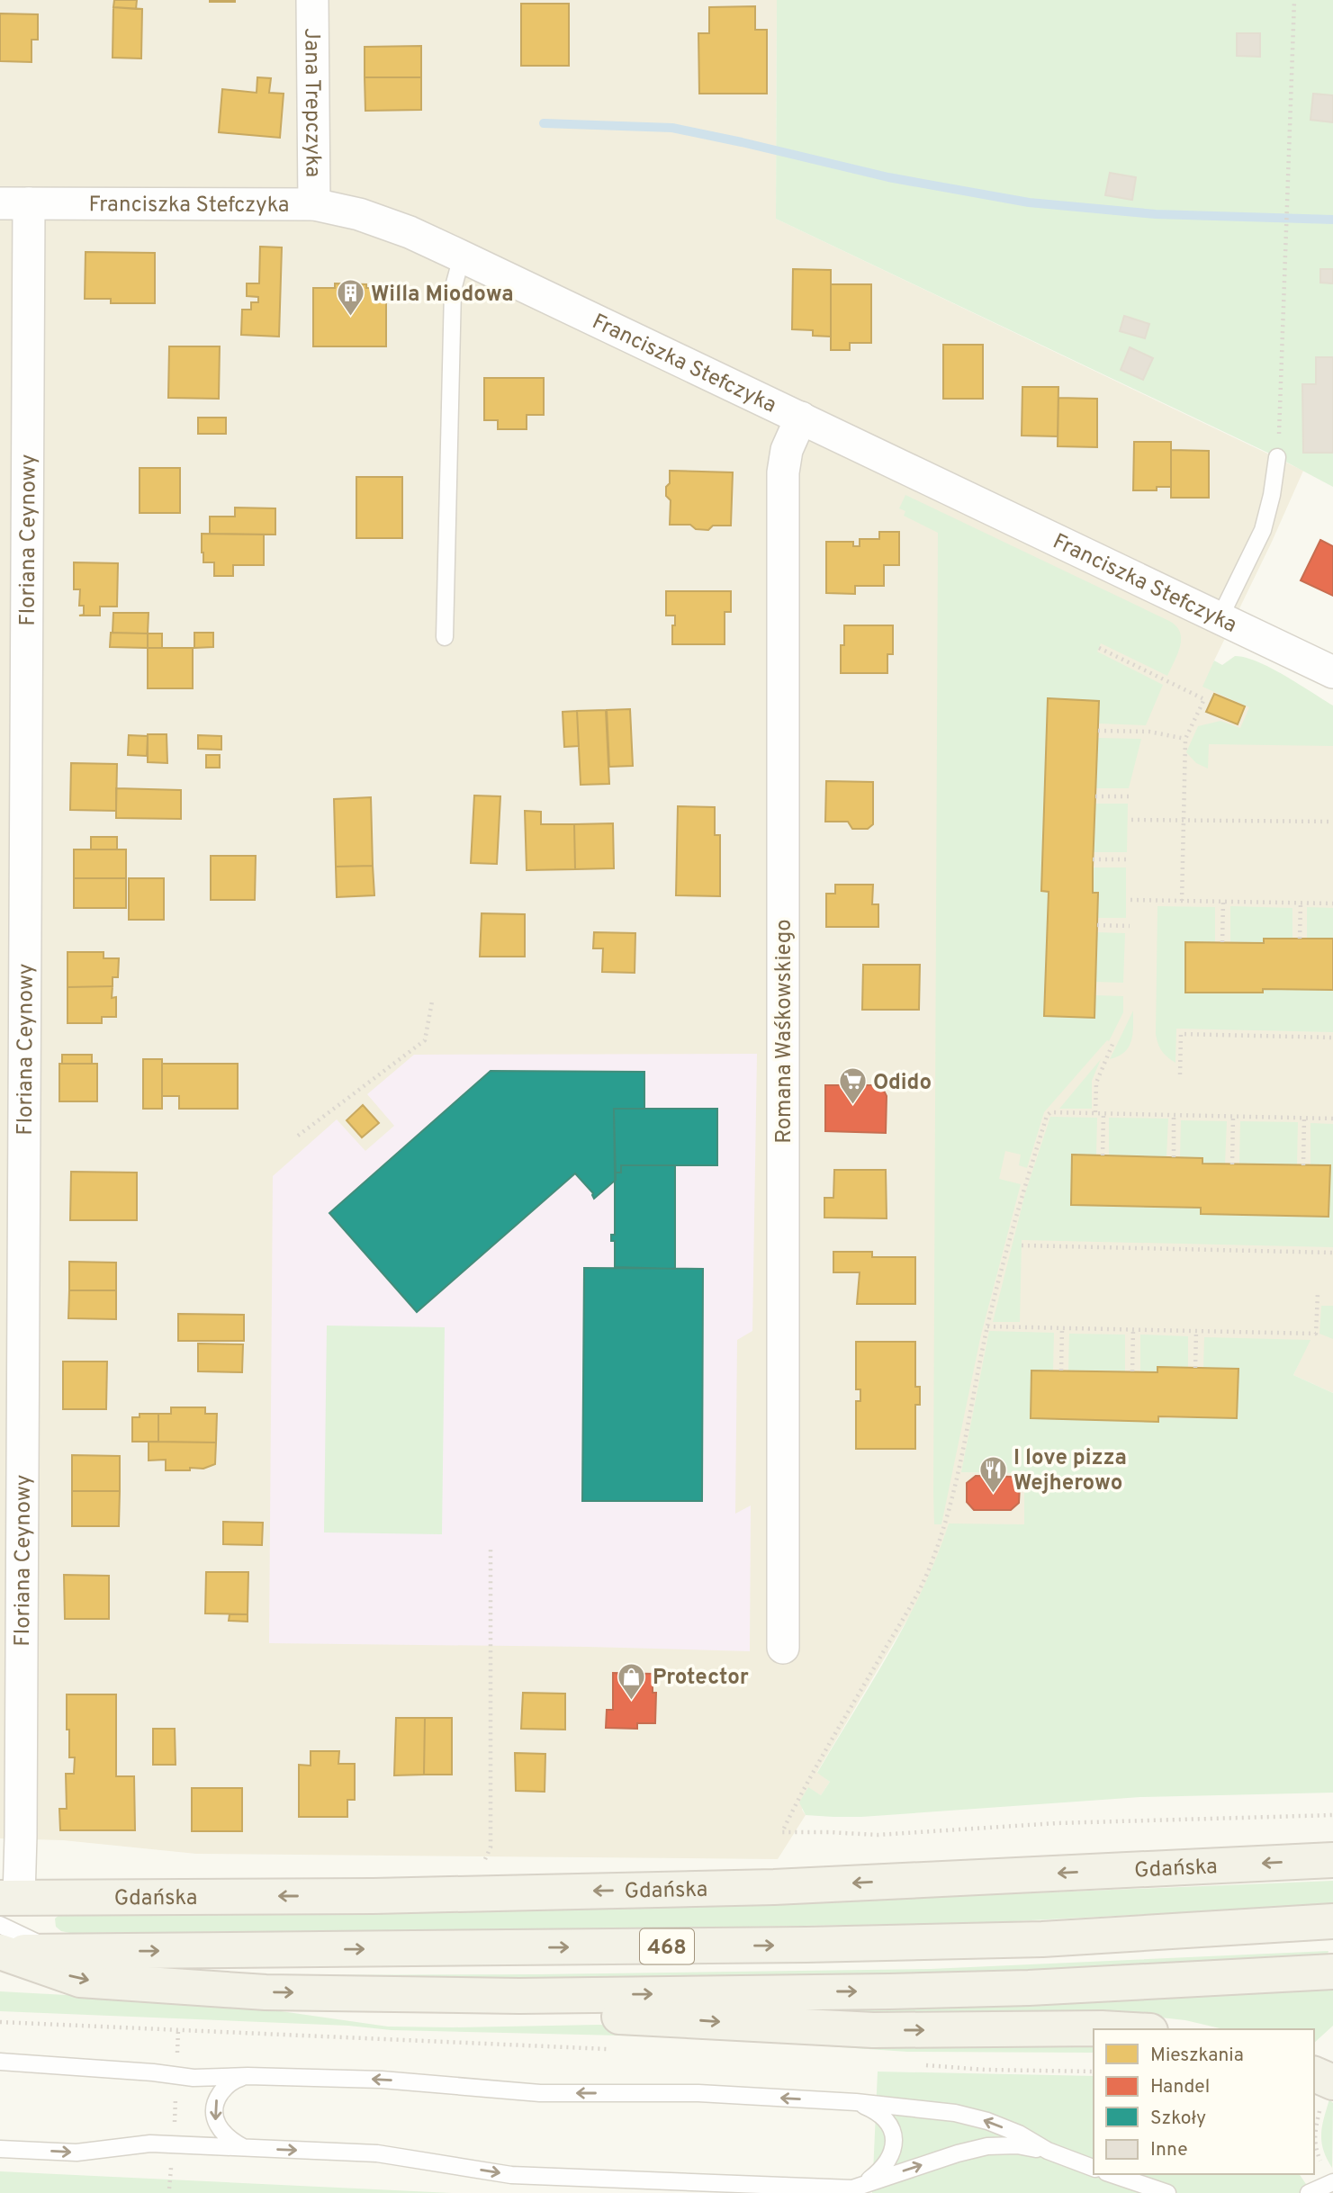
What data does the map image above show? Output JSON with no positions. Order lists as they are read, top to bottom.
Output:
{
  "streets": {
    "main road": ["Gdańska", "468"],
    "street": [
      "Jana Trepczyka",
      "Franciszka Stefczyka",
      "Floriana Ceynowy",
      "Romana Waśkowskiego"
    ]
  },
  "crossings": [
    ["Jana Trepczyka", "Franciszka Stefczyka"],
    ["Franciszka Stefczyka", "Floriana Ceynowy"],
    ["Franciszka Stefczyka", "Romana Waśkowskiego"],
    ["Floriana Ceynowy", "Gdańska"]
  ],
  "places": {
    "building": ["Willa Miodowa"],
    "supermarket": ["Odido"],
    "restaurant": ["I love pizza Wejherowo"],
    "shop": ["Protector"]
  },
  "legend": [
    "Mieszkania",
    "Handel",
    "Szkoły",
    "Inne"
  ]
}
